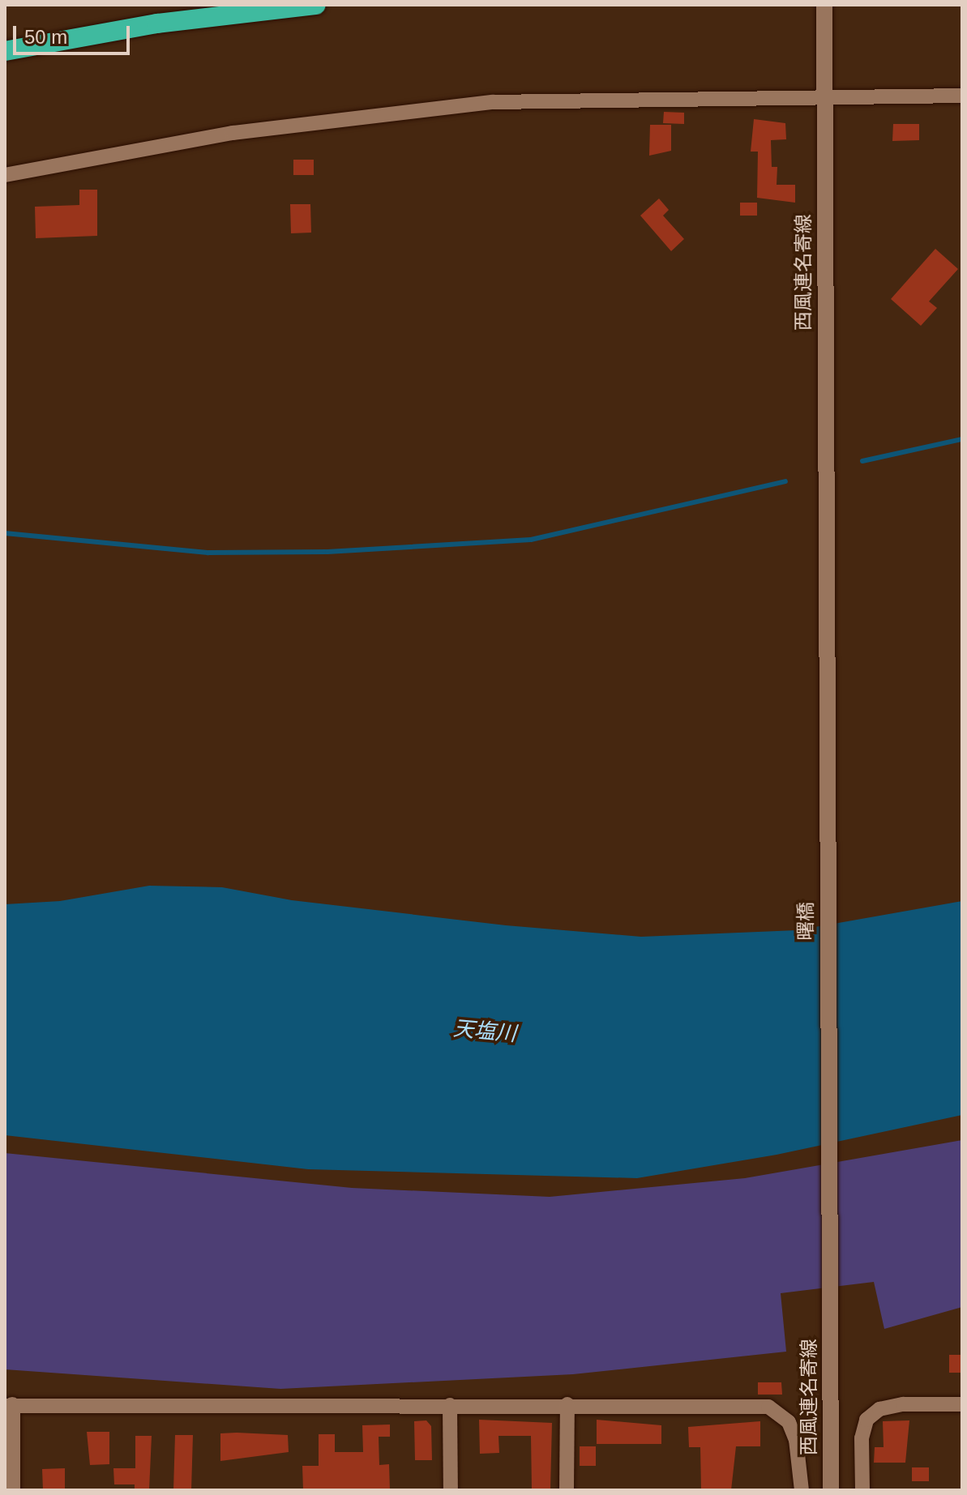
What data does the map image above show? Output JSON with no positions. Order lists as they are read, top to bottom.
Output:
{
  "streets": {
    "main road": ["西風連名寄線", "曙橋"]
  },
  "crossings": [
    ["西風連名寄線", "曙橋"]
  ],
  "water": ["天塩川"],
  "scale_bar": "50 m"
}
